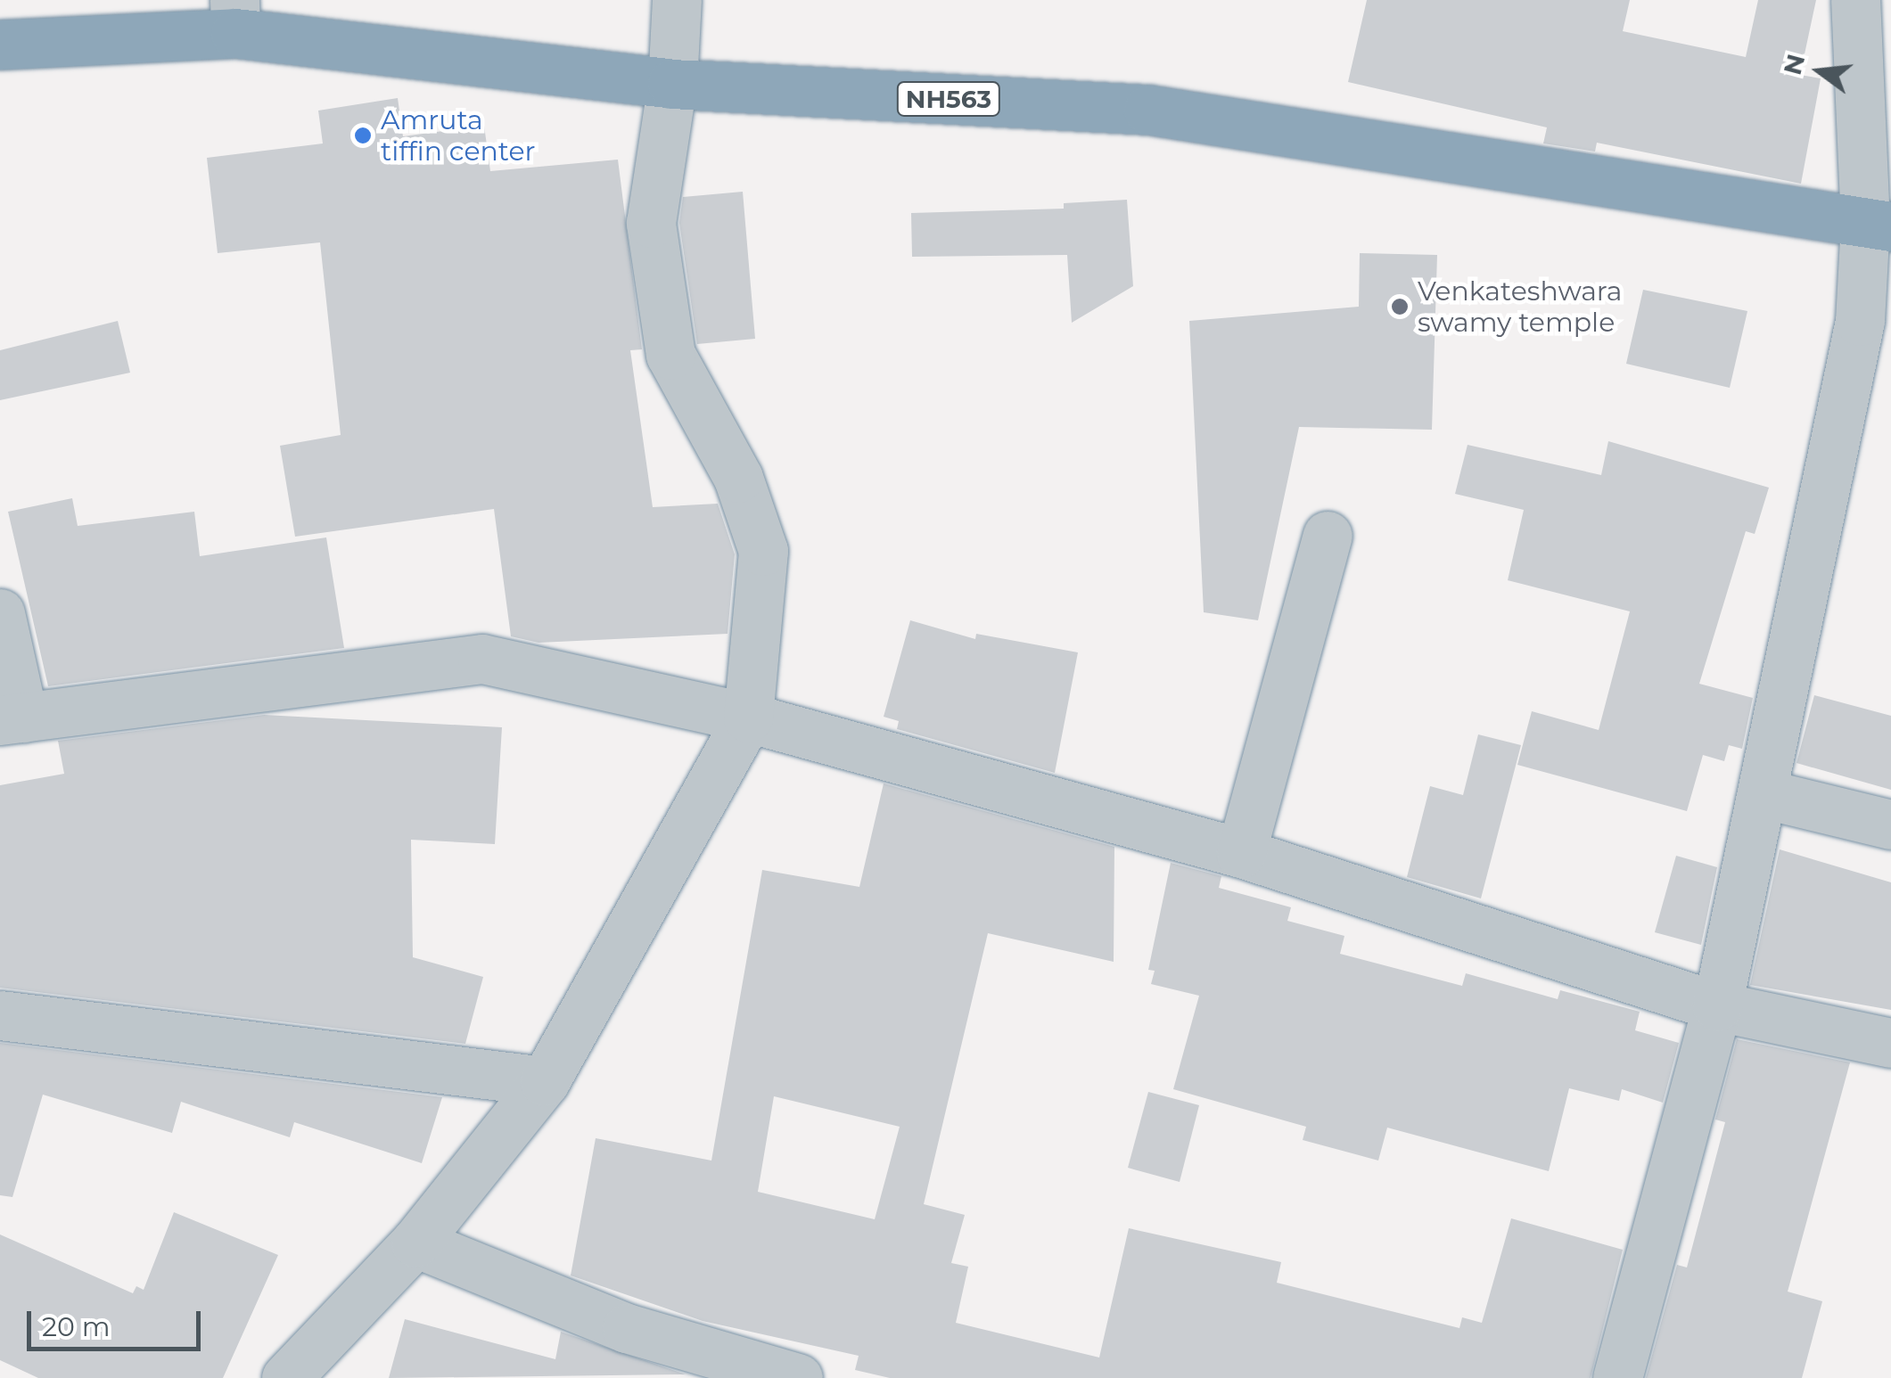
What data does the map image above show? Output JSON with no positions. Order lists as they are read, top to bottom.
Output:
{
  "streets": {
    "highway": ["NH563"]
  },
  "places": ["Amruta tiffin center", "Venkateshwara swamy temple"],
  "scale_bar": "20 m",
  "north": "left"
}
